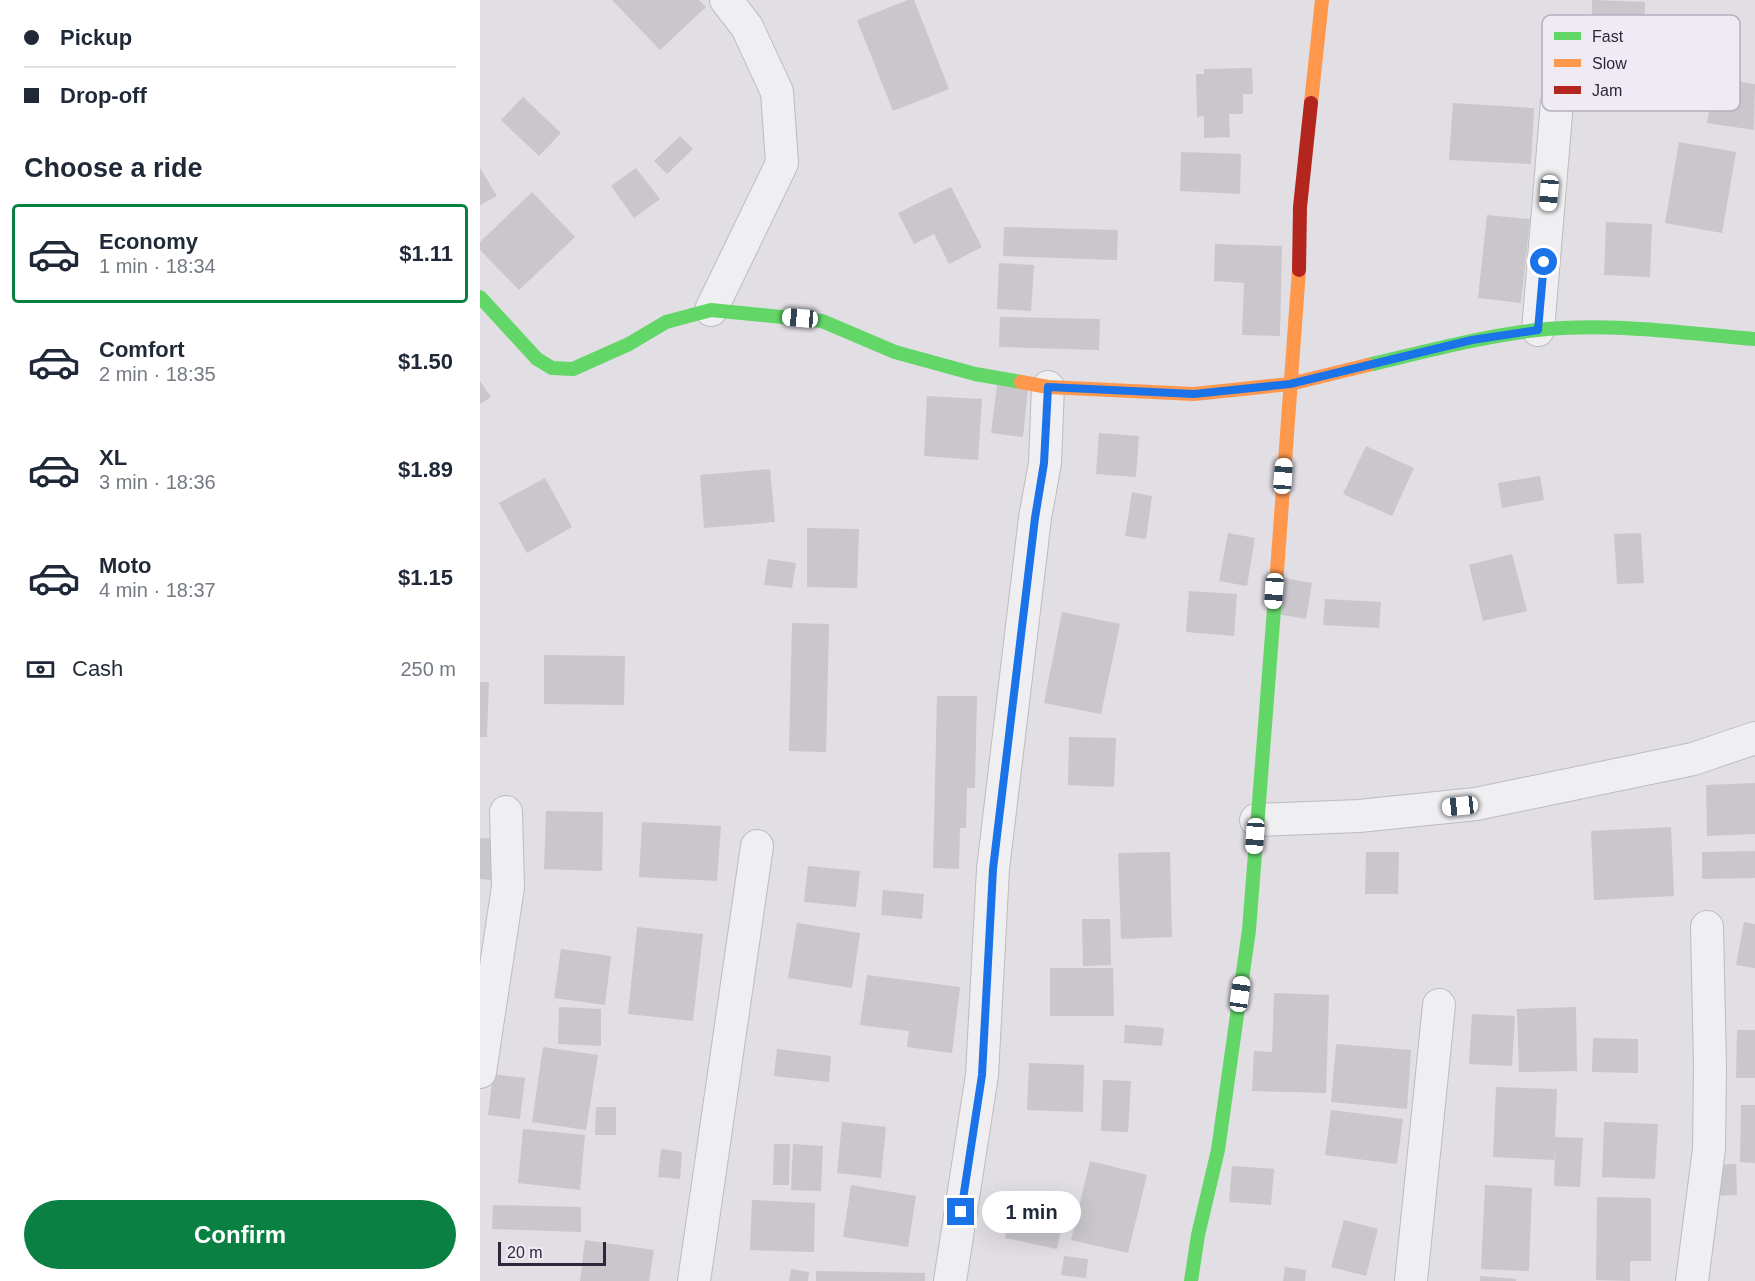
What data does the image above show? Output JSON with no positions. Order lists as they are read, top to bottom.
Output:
{
  "legend": ["Fast", "Slow", "Jam"],
  "scale_bar": "20 m",
  "page": {
    "banner": ["Pickup", "Drop-off"],
    "heading": "Choose a ride",
    "list": [
      {
        "name": "Economy",
        "note": "1 min · 18:34",
        "value": "$1.11"
      },
      {
        "name": "Comfort",
        "note": "2 min · 18:35",
        "value": "$1.50"
      },
      {
        "name": "XL",
        "note": "3 min · 18:36",
        "value": "$1.89"
      },
      {
        "name": "Moto",
        "note": "4 min · 18:37",
        "value": "$1.15"
      }
    ],
    "pay": ["Cash", "250 m"],
    "buttons": "Confirm",
    "bubble": "1 min",
    "scale": "20 m"
  }
}
